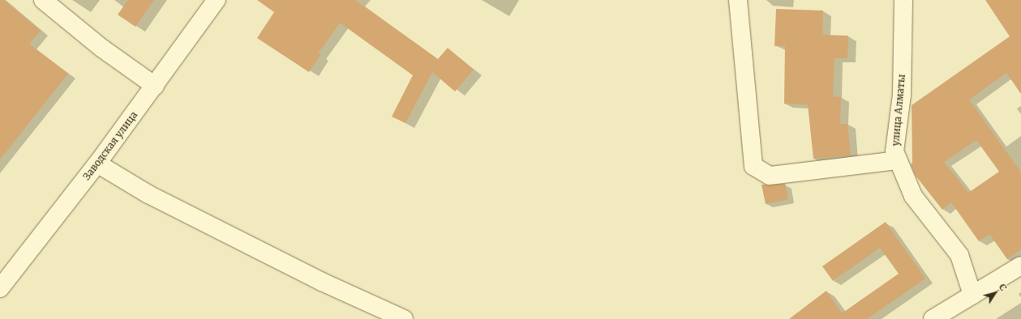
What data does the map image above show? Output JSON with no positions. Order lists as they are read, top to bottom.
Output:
{
  "streets": {
    "street": ["улица Алматы", "Заводская улица"]
  },
  "north": "top right"
}
